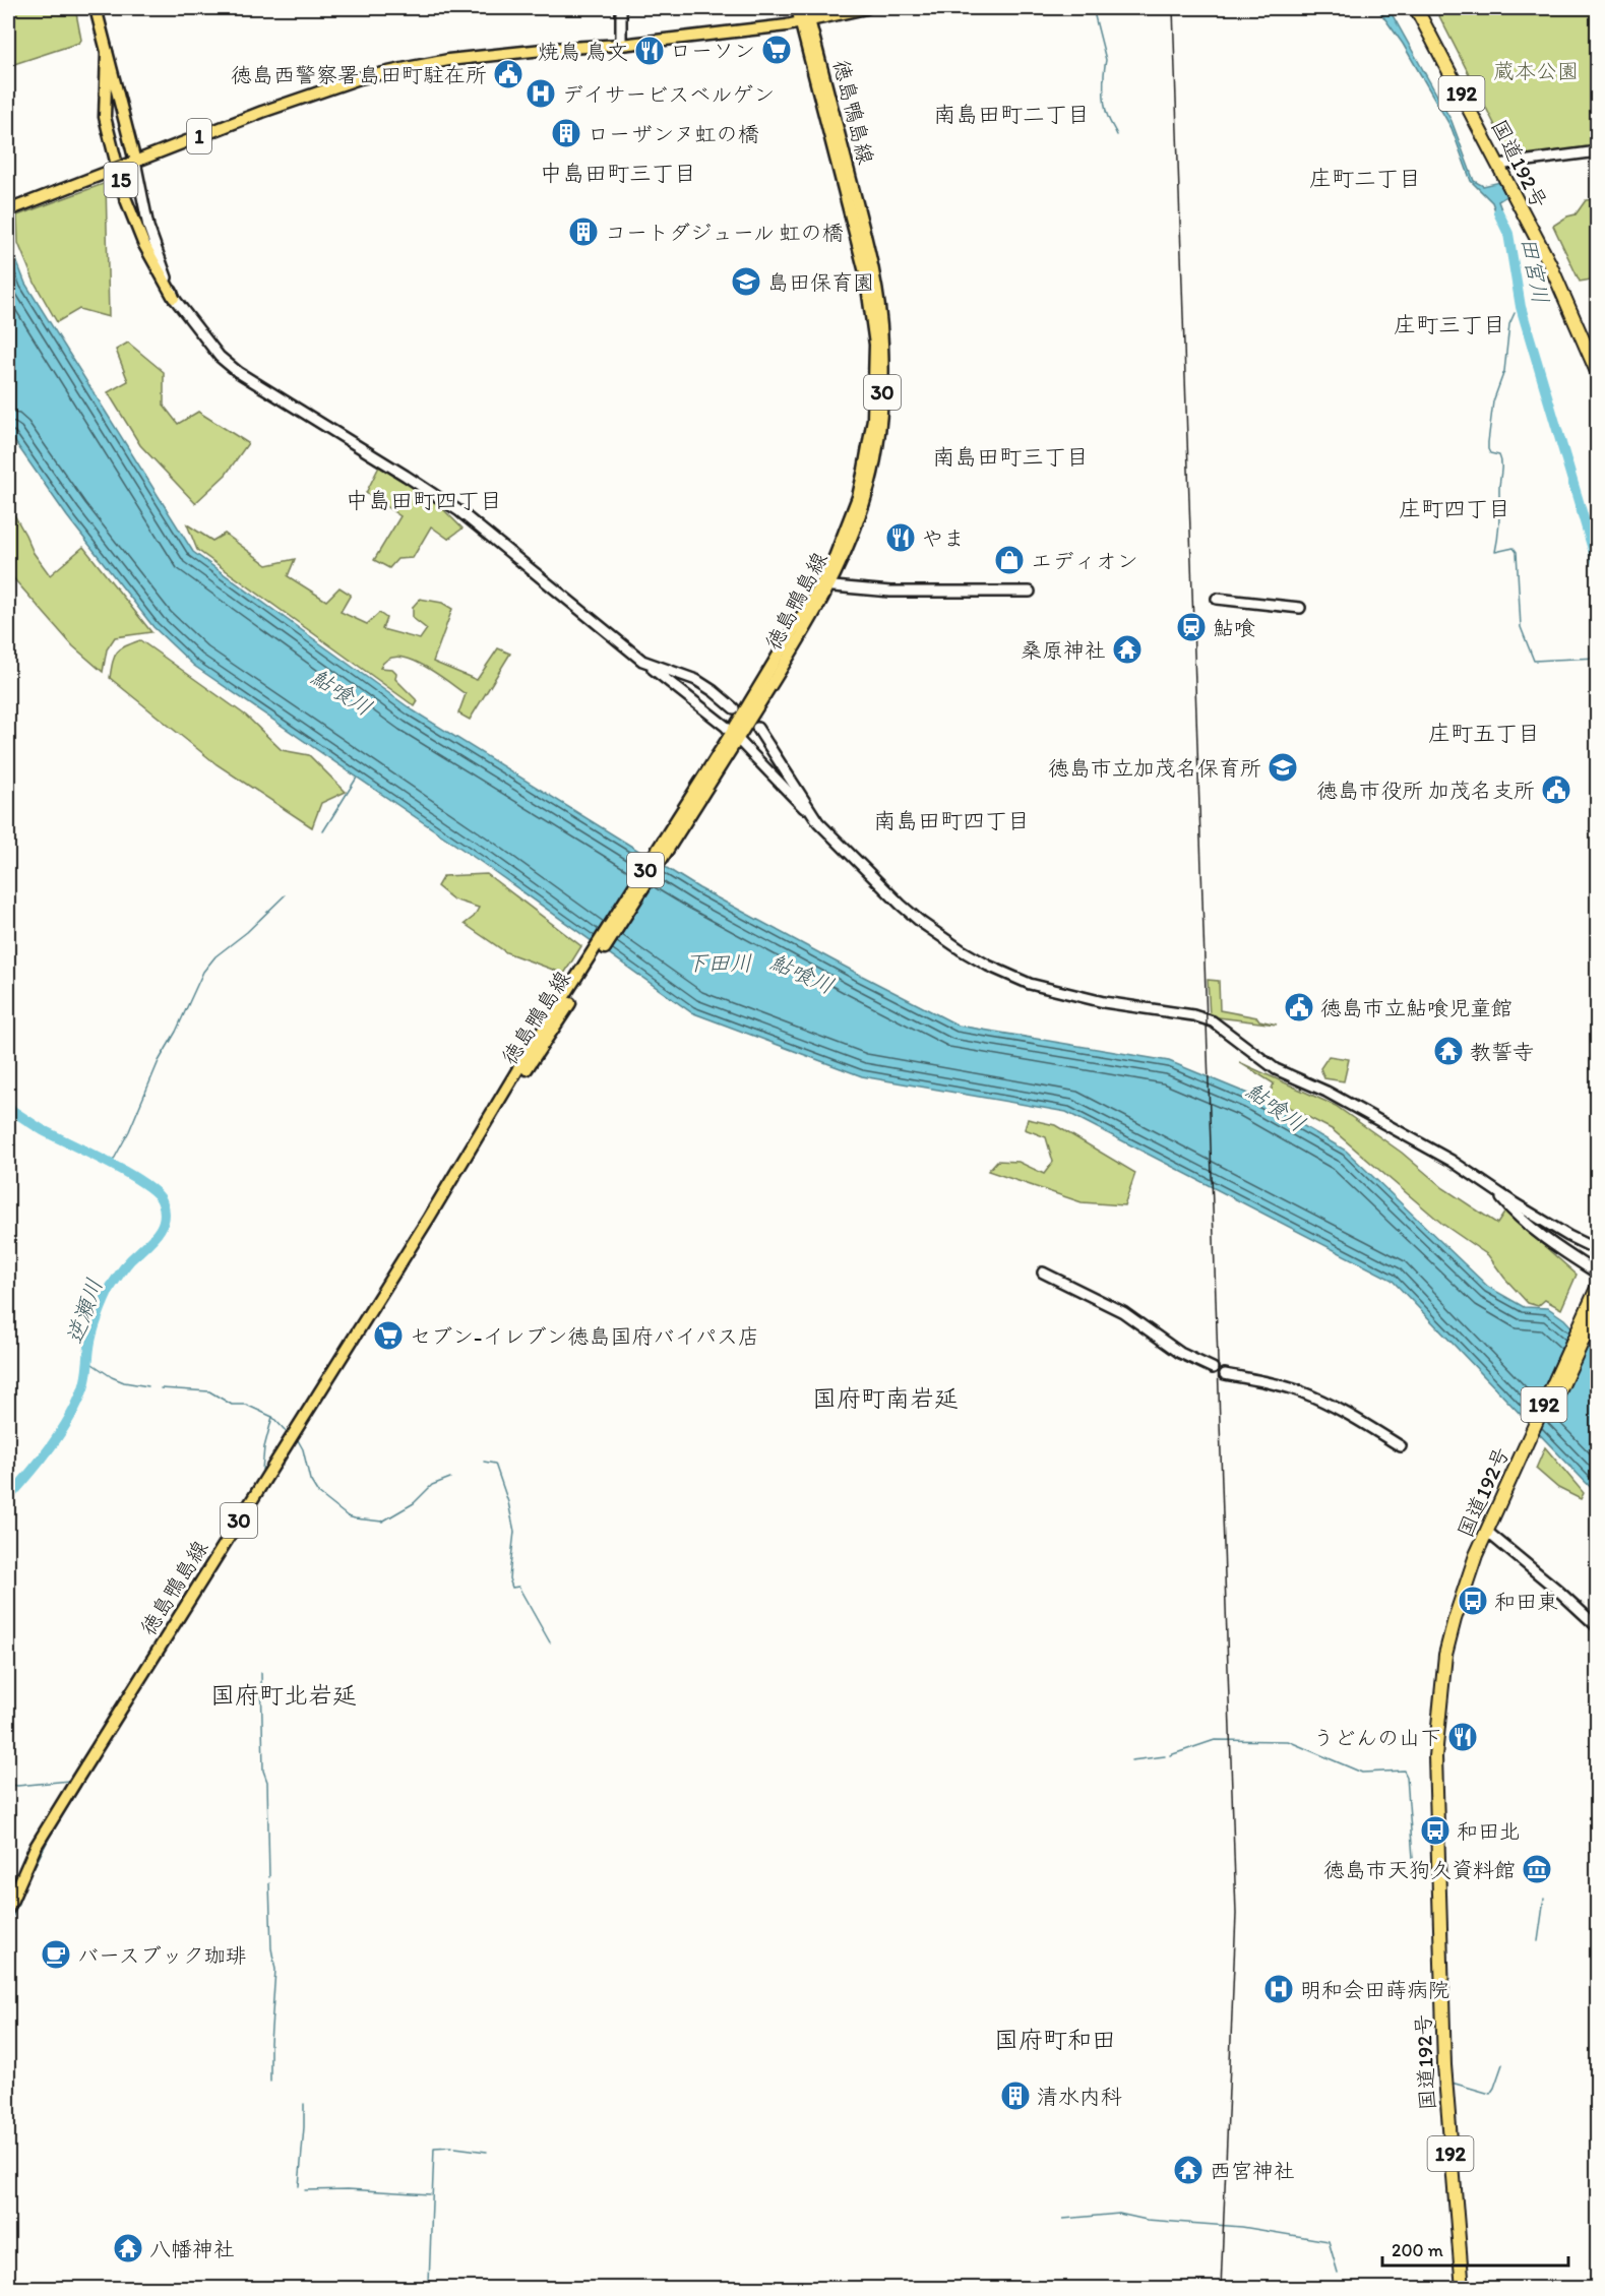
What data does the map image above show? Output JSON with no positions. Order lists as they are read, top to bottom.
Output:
{
  "streets": {
    "highway": ["192", "国道192号"],
    "main road": [
      "徳島鴨島線",
      "1",
      "15",
      "30"
    ]
  },
  "crossings": [
    ["徳島鴨島線", "1"],
    ["1", "15"]
  ],
  "districts": [
    "南島田町二丁目",
    "中島田町三丁目",
    "庄町二丁目",
    "庄町三丁目",
    "南島田町三丁目",
    "中島田町四丁目",
    "庄町四丁目",
    "庄町五丁目",
    "南島田町四丁目",
    "国府町南岩延",
    "国府町北岩延",
    "国府町和田"
  ],
  "water": [
    "田宮川",
    "鮎喰川",
    "下田川",
    "逆瀬川"
  ],
  "parks": ["蔵本公園"],
  "places": {
    "supermarket": ["ローソン", "セブン-イレブン徳島国府バイパス店"],
    "restaurant": ["焼鳥 鳥文", "やま", "うどんの山下"],
    "public building": ["徳島西警察署島田町駐在所", "徳島市役所 加茂名支所", "徳島市立鮎喰児童館"],
    "hospital": ["デイサービスベルゲン", "明和会田蒔病院"],
    "building": ["ローザンヌ虹の橋", "コートダジュール 虹の橋", "清水内科"],
    "school or university": ["島田保育園", "徳島市立加茂名保育所"],
    "shop": ["エディオン"],
    "station": ["鮎喰"],
    "temple": [
      "桑原神社",
      "教誓寺",
      "西宮神社",
      "八幡神社"
    ],
    "bus stop": ["和田東", "和田北"],
    "museum": ["徳島市天狗久資料館"],
    "cafe": ["バースブック珈琲"]
  },
  "scale_bar": "200 m"
}
